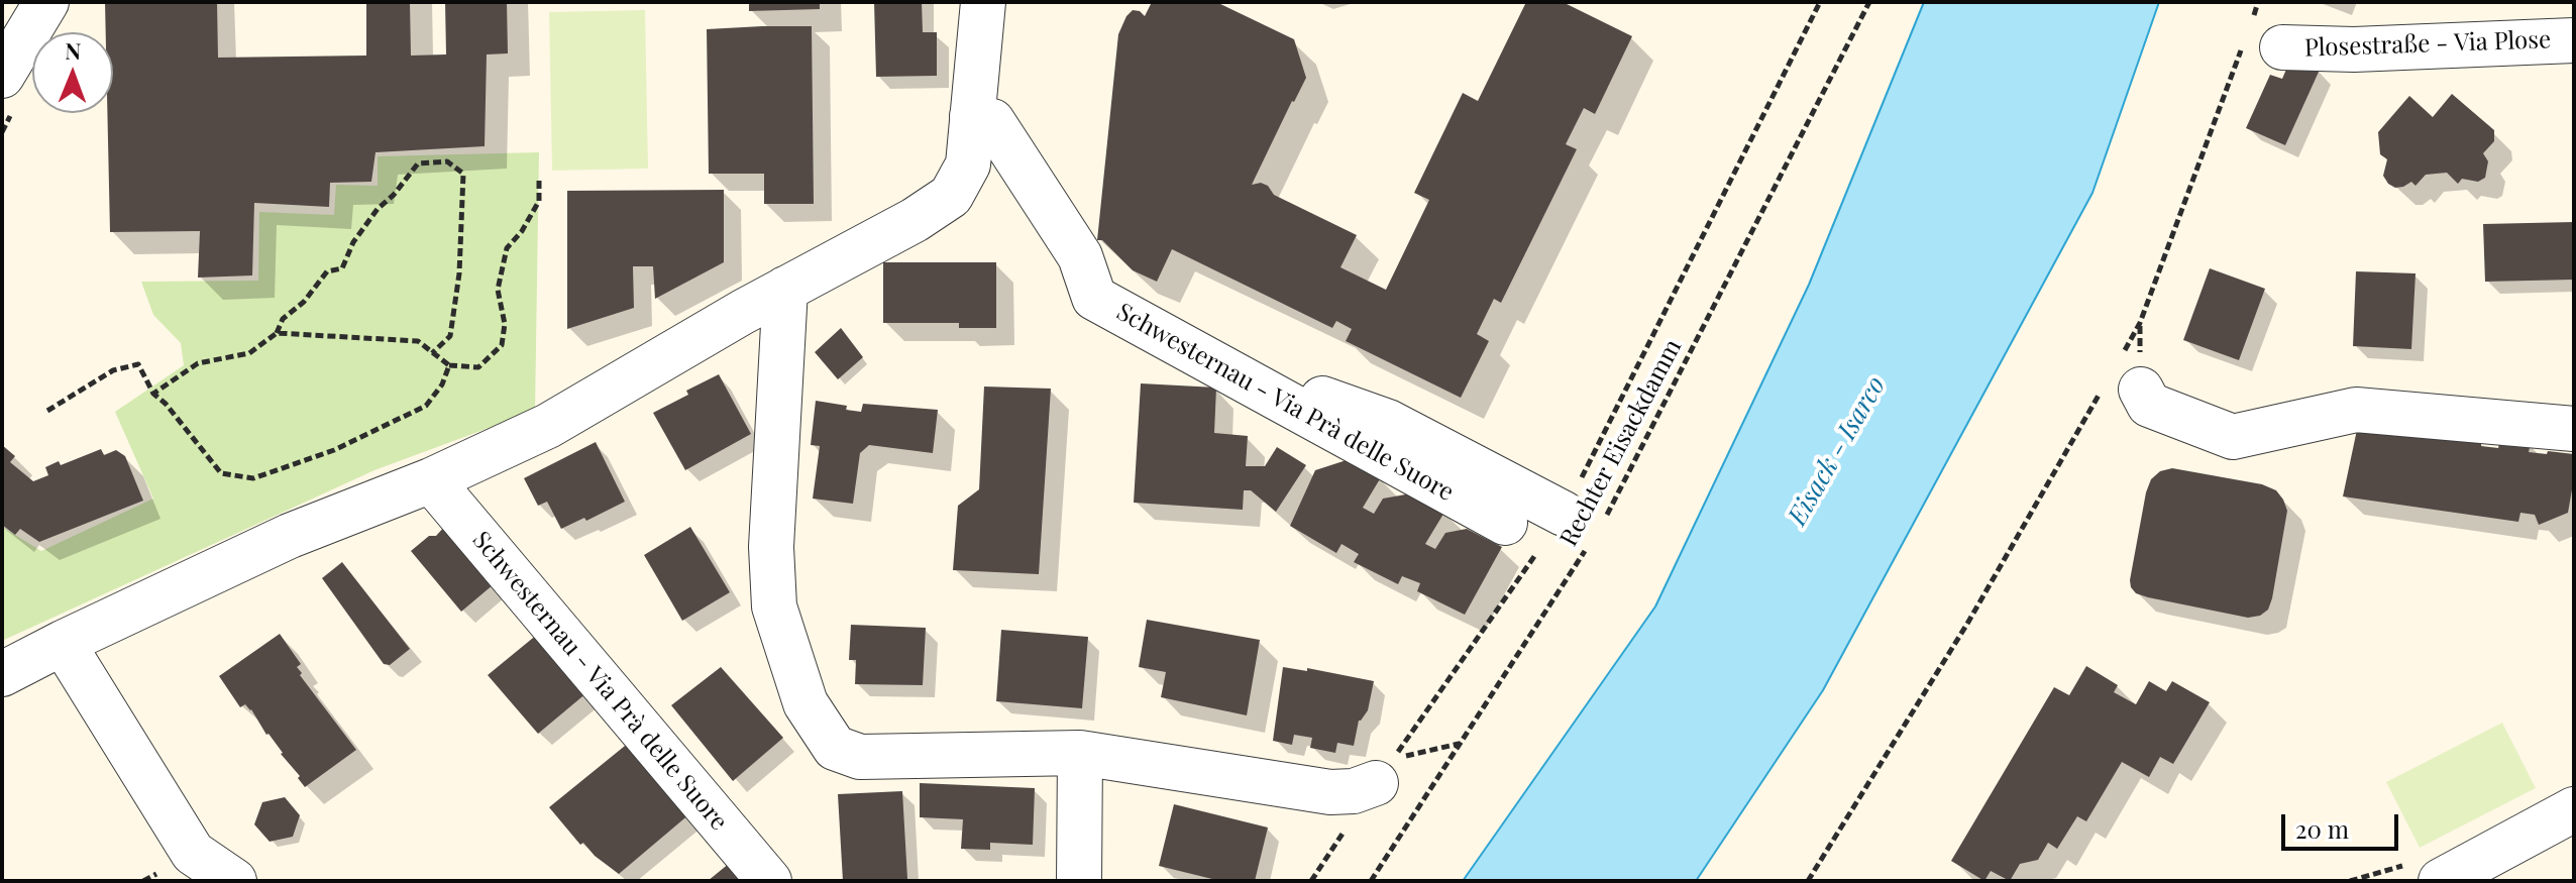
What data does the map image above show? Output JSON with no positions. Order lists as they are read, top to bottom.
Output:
{
  "streets": {
    "street": ["Plosestraße - Via Plose", "Schwesternau - Via Prà delle Suore"],
    "path": ["Rechter Eisackdamm"]
  },
  "water": ["Eisack - Isarco"],
  "scale_bar": "20 m",
  "north": "top"
}
